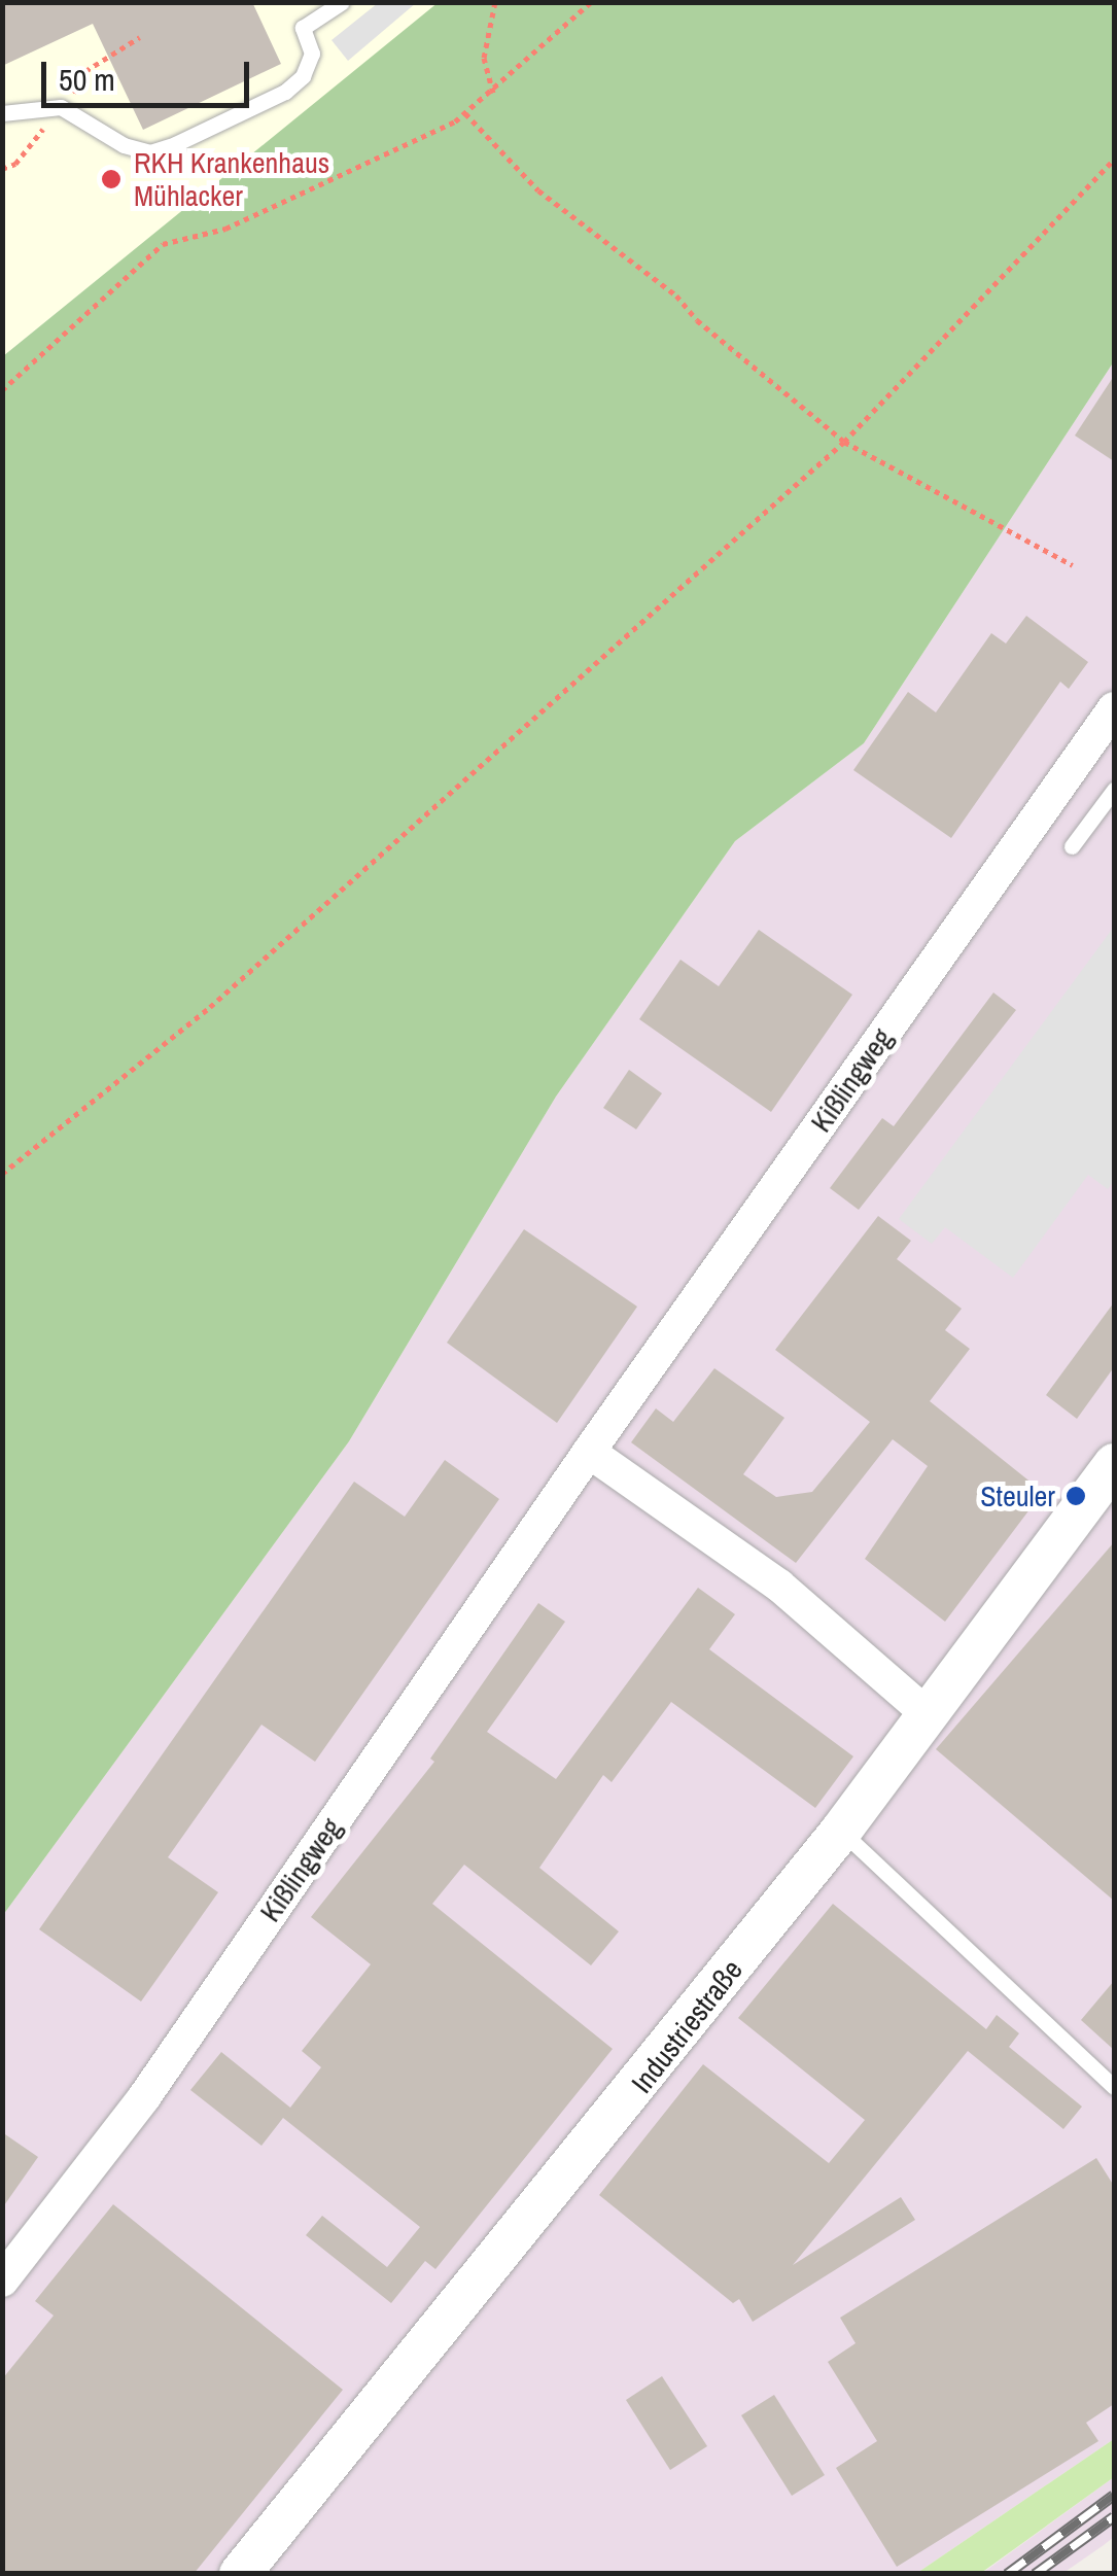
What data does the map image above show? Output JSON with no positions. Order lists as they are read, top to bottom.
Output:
{
  "streets": {
    "street": ["Kißlingweg", "Industriestraße"]
  },
  "places": ["RKH Krankenhaus Mühlacker", "Steuler"],
  "scale_bar": "50 m"
}
